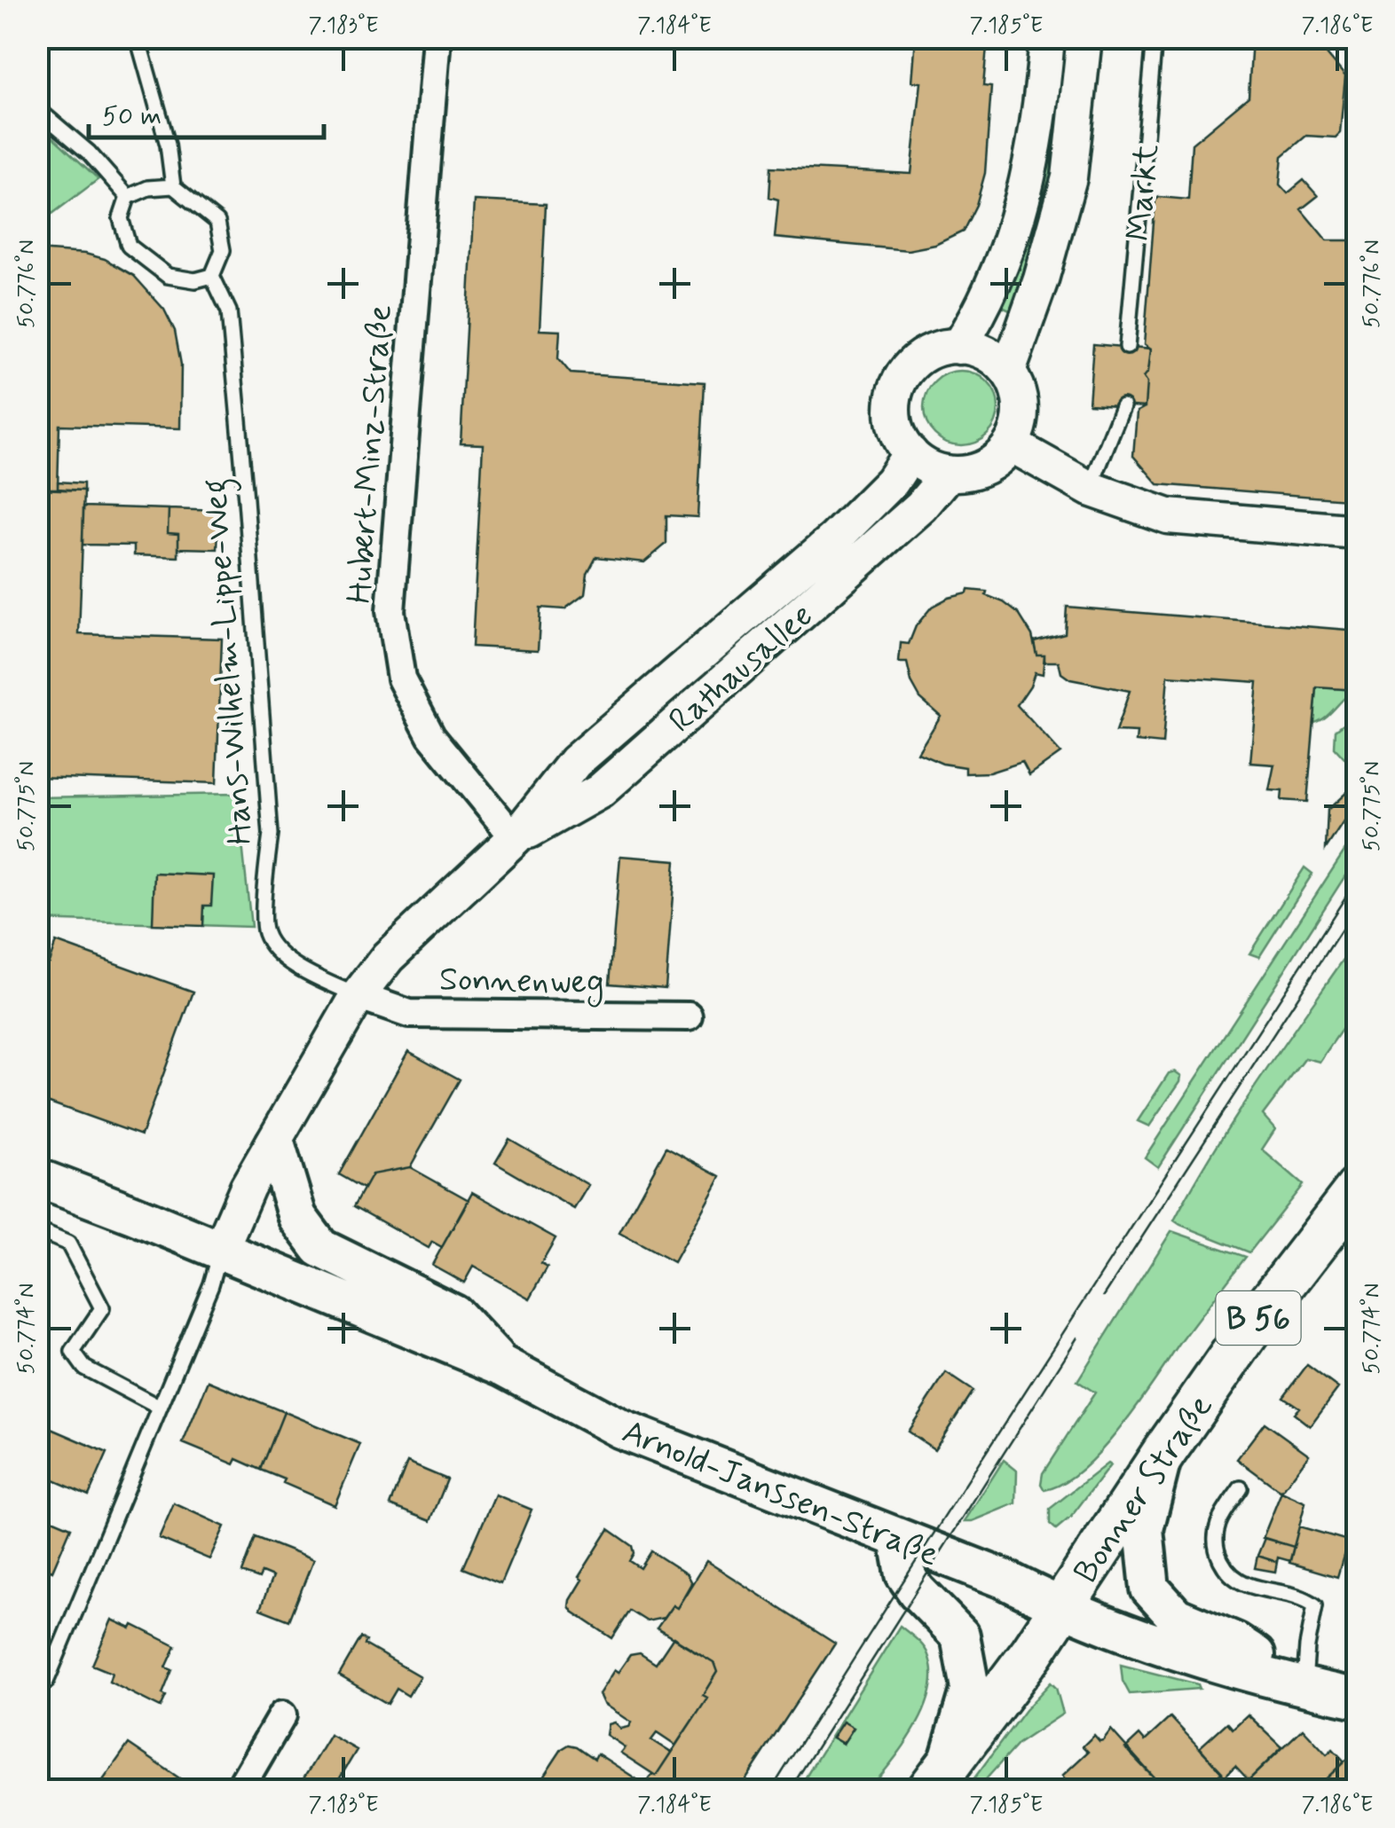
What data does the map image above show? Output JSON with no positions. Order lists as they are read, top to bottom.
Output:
{
  "streets": {
    "main road": ["B 56", "Bonner Straße", "Arnold-Janssen-Straße"],
    "street": ["Hubert-Minz-Straße", "Rathausallee", "Sonnenweg"],
    "lane": ["Markt", "Hans-Wilhelm-Lippe-Weg"]
  },
  "crossings": [
    ["Hubert-Minz-Straße", "Rathausallee"],
    ["Hans-Wilhelm-Lippe-Weg", "Rathausallee"],
    ["Hans-Wilhelm-Lippe-Weg", "Sonnenweg"],
    ["Rathausallee", "Sonnenweg"],
    ["Rathausallee", "Arnold-Janssen-Straße"],
    ["Bonner Straße", "Arnold-Janssen-Straße"]
  ],
  "scale_bar": "50 m",
  "coordinates": [
    "7.183°E",
    "7.184°E",
    "7.185°E",
    "7.186°E",
    "50.776°N",
    "50.775°N",
    "50.774°N"
  ]
}
